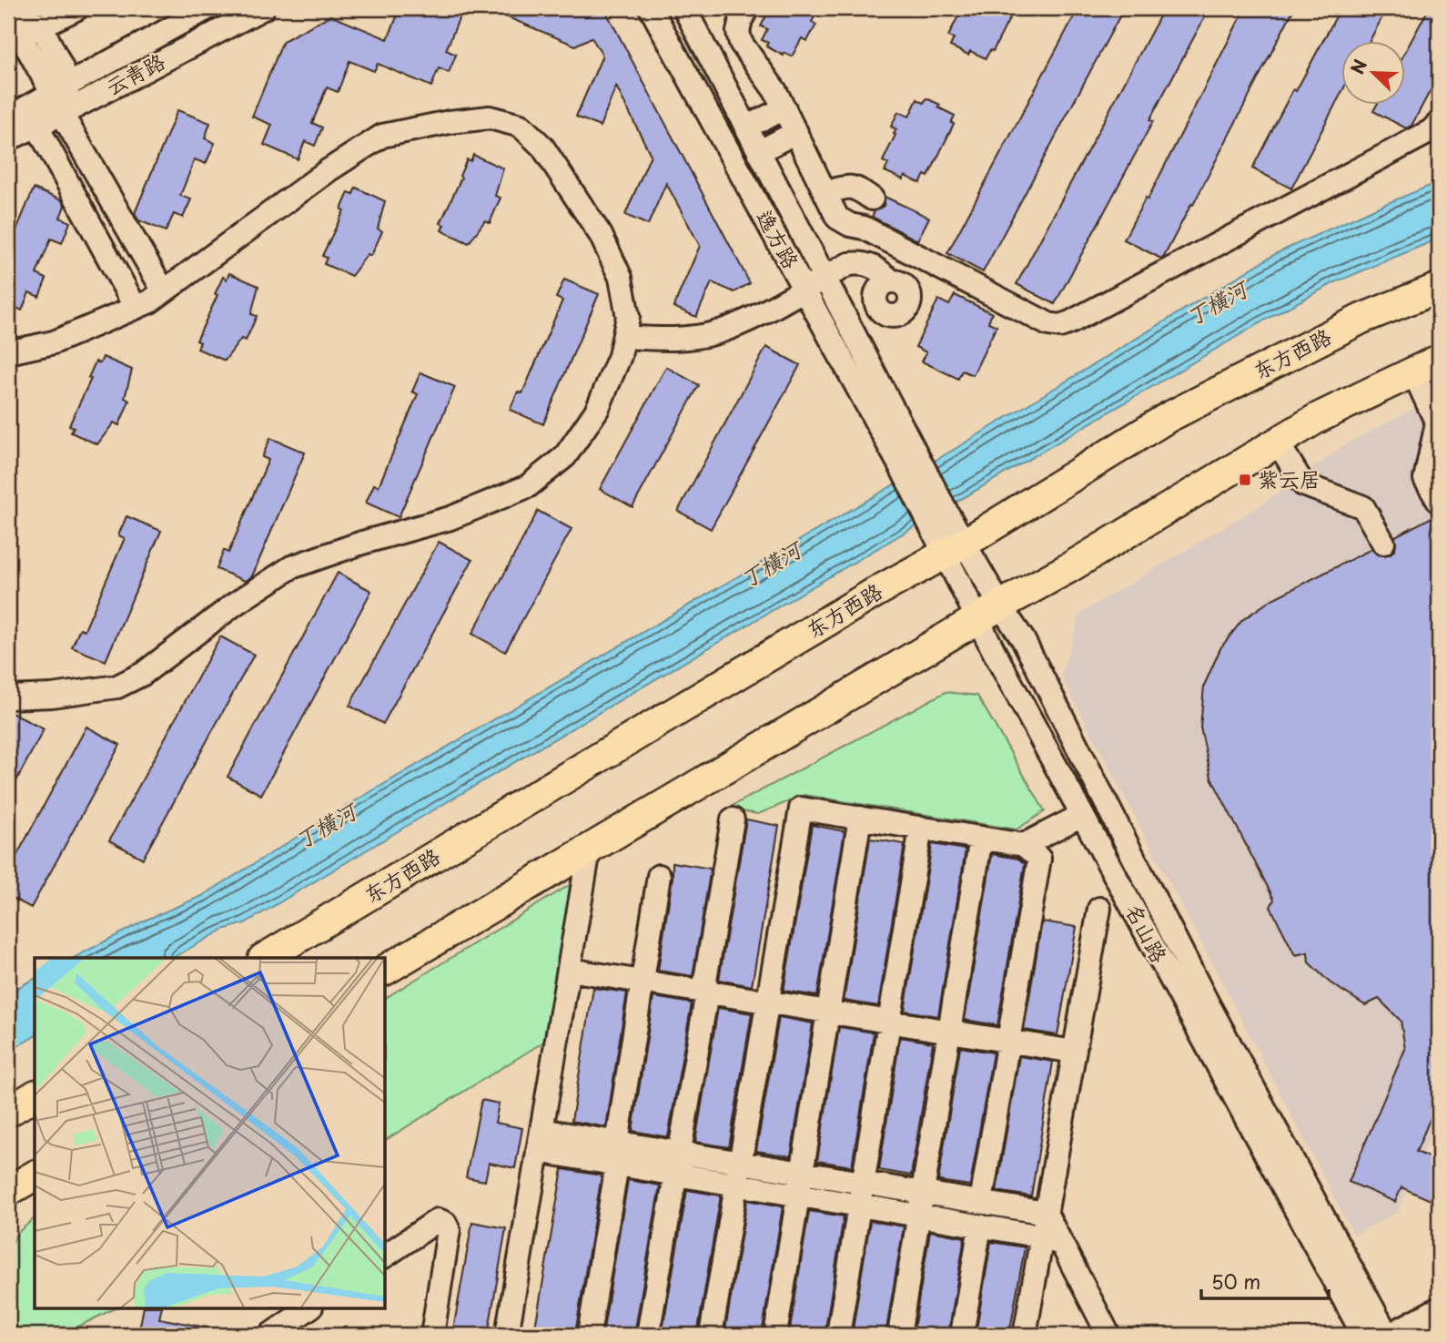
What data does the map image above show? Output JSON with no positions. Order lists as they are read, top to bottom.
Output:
{
  "streets": {
    "main road": ["东方西路"],
    "street": ["云青路", "逸方路", "名山路"]
  },
  "crossings": [
    ["逸方路", "名山路"],
    ["东方西路", "名山路"]
  ],
  "water": ["丁横河"],
  "places": {
    "transit": ["紫云居"]
  },
  "scale_bar": "50 m",
  "north": "top left"
}
